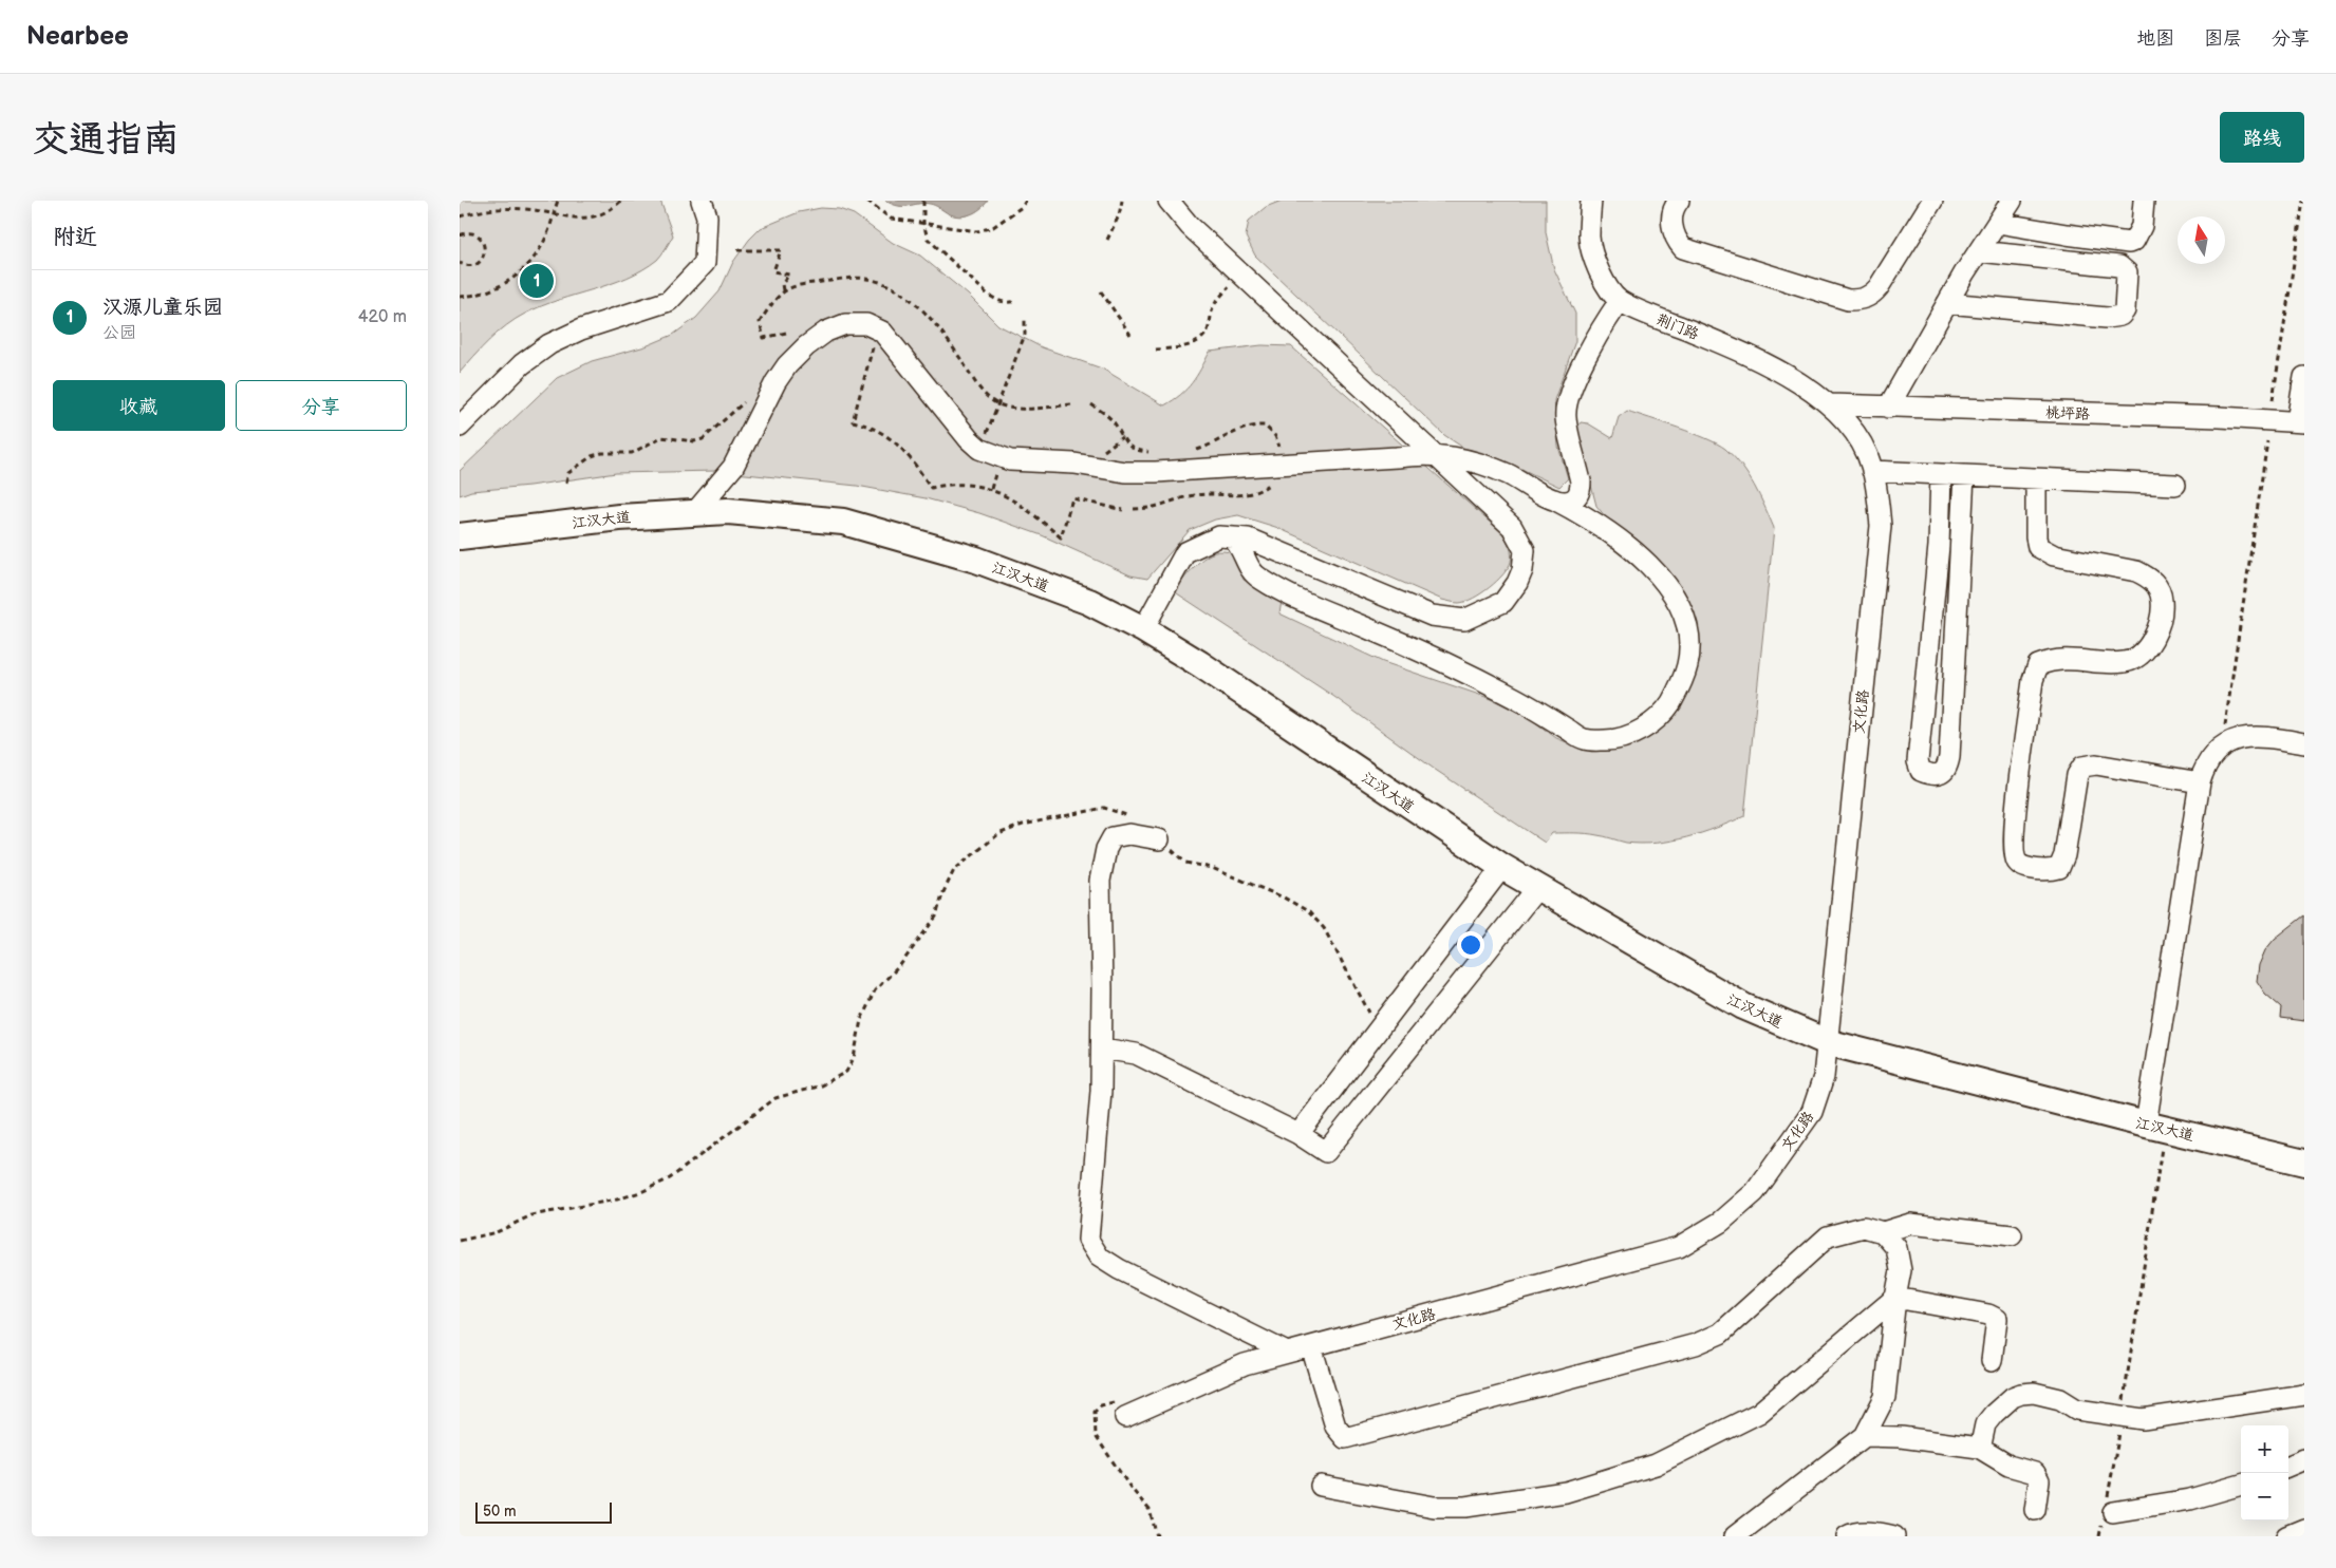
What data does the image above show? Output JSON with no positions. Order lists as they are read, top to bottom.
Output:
{
  "streets": {
    "main road": ["江汉大道"],
    "street": ["荆门路", "桃坪路", "文化路"]
  },
  "crossings": [
    ["荆门路", "桃坪路"],
    ["荆门路", "文化路"],
    ["桃坪路", "文化路"],
    ["江汉大道", "文化路"]
  ],
  "scale_bar": "50 m",
  "north": "top",
  "page": {
    "header": "Nearbee",
    "nav": ["地图", "图层", "分享"],
    "buttons": [
      "路线",
      ["收藏", "分享"]
    ],
    "title": "交通指南",
    "heading": "附近",
    "pins": "1",
    "list": [
      {
        "mark": "1",
        "name": "汉源儿童乐园",
        "note": "公园",
        "value": "420 m"
      }
    ],
    "map_buttons": ["+", "−"],
    "scale": "50 m"
  }
}
